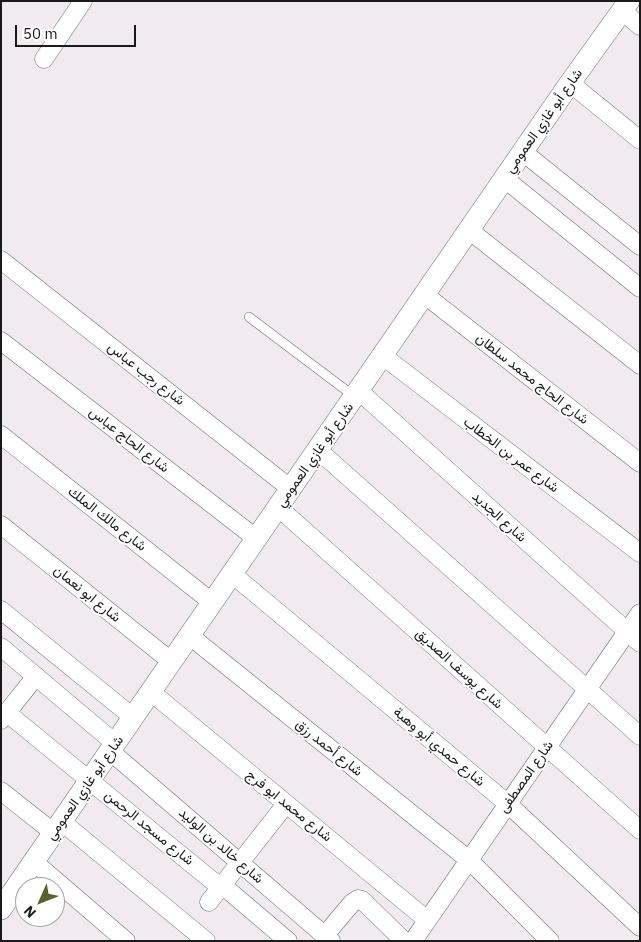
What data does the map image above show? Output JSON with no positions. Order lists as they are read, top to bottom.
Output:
{
  "streets": {
    "street": [
      "شارع أبو غازي العمومي",
      "شارع رجب عباس",
      "شارع الحاج محمد سلطان",
      "شارع الحاج عباس",
      "شارع عمر بن الخطاب",
      "شارع الجديد",
      "شارع مالك الملك",
      "شارع ابو نعمان",
      "شارع يوسف الصديق",
      "شارع حمدي أبو وهبة",
      "شارع أحمد رزق",
      "شارع المصطفى",
      "شارع محمد ابو فرج",
      "شارع مسجد الرحمن",
      "شارع خالد بن الوليد"
    ]
  },
  "crossings": [
    ["شارع أبو غازي العمومي", "شارع رجب عباس"],
    ["شارع أبو غازي العمومي", "شارع الحاج محمد سلطان"],
    ["شارع أبو غازي العمومي", "شارع الحاج عباس"],
    ["شارع أبو غازي العمومي", "شارع عمر بن الخطاب"],
    ["شارع أبو غازي العمومي", "شارع الجديد"],
    ["شارع أبو غازي العمومي", "شارع مالك الملك"],
    ["شارع أبو غازي العمومي", "شارع ابو نعمان"],
    ["شارع أبو غازي العمومي", "شارع يوسف الصديق"],
    ["شارع أبو غازي العمومي", "شارع حمدي أبو وهبة"],
    ["شارع أبو غازي العمومي", "شارع أحمد رزق"],
    ["شارع أبو غازي العمومي", "شارع محمد ابو فرج"],
    ["شارع أبو غازي العمومي", "شارع مسجد الرحمن"],
    ["شارع أبو غازي العمومي", "شارع خالد بن الوليد"],
    ["شارع الجديد", "شارع المصطفى"],
    ["شارع يوسف الصديق", "شارع المصطفى"],
    ["شارع حمدي أبو وهبة", "شارع المصطفى"],
    ["شارع أحمد رزق", "شارع المصطفى"],
    ["شارع المصطفى", "شارع محمد ابو فرج"]
  ],
  "scale_bar": "50 m",
  "north": "bottom left"
}
